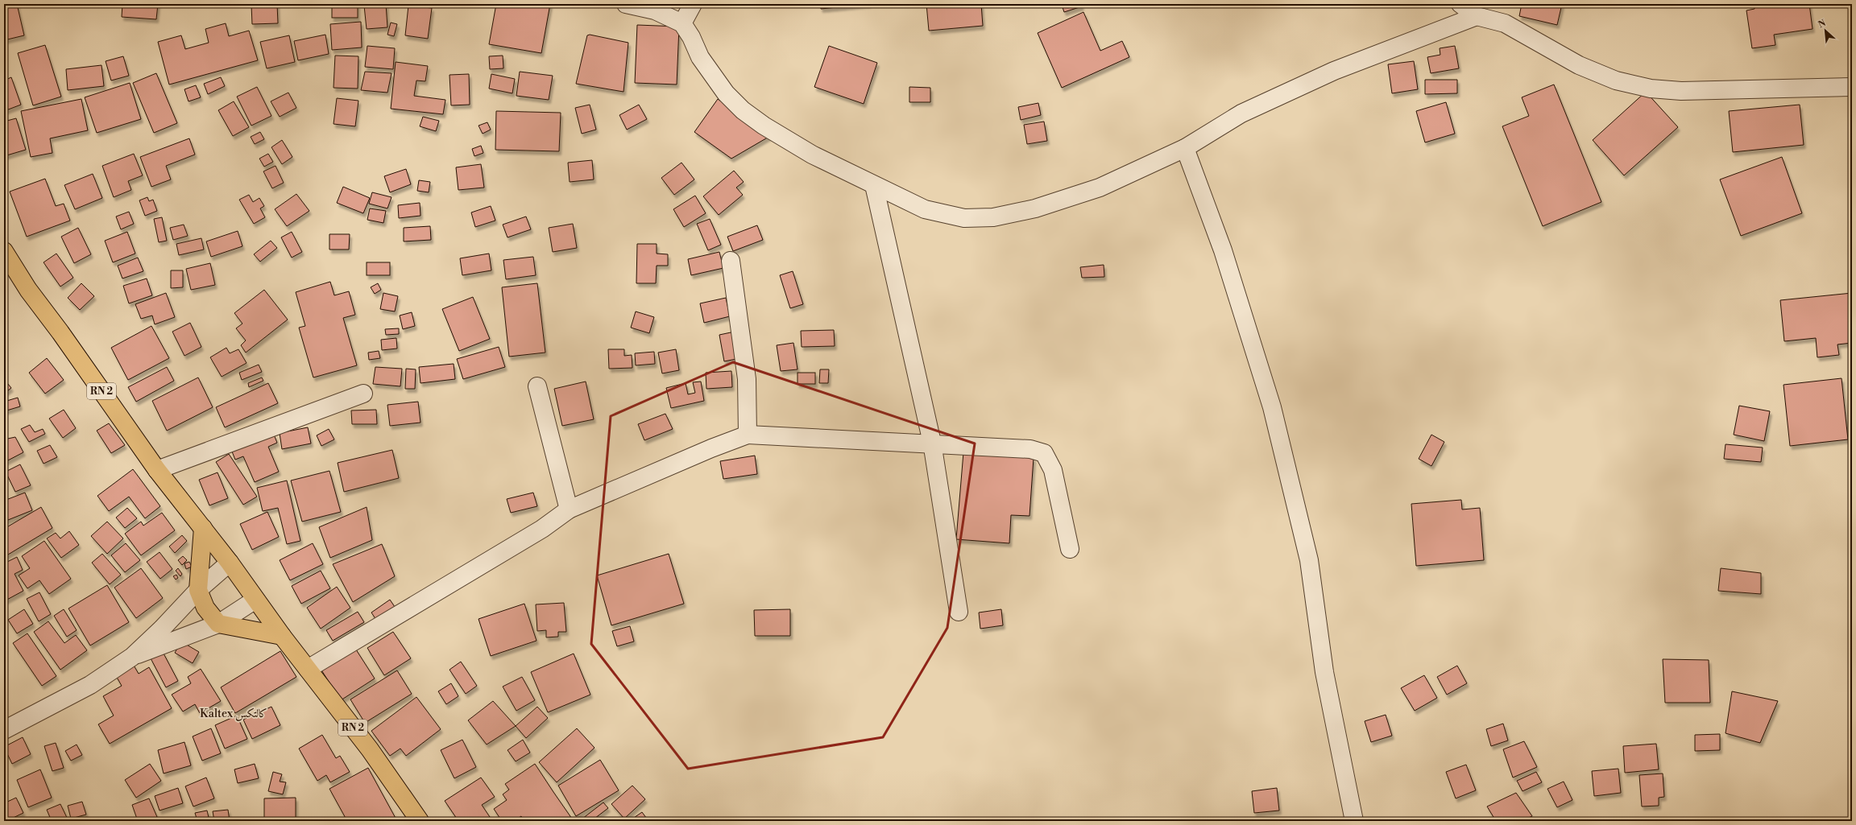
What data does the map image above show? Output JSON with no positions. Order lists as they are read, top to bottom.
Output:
{
  "streets": {
    "main road": ["RN 2"]
  },
  "districts": ["Kaltex كالتكس"],
  "north": "top left"
}
